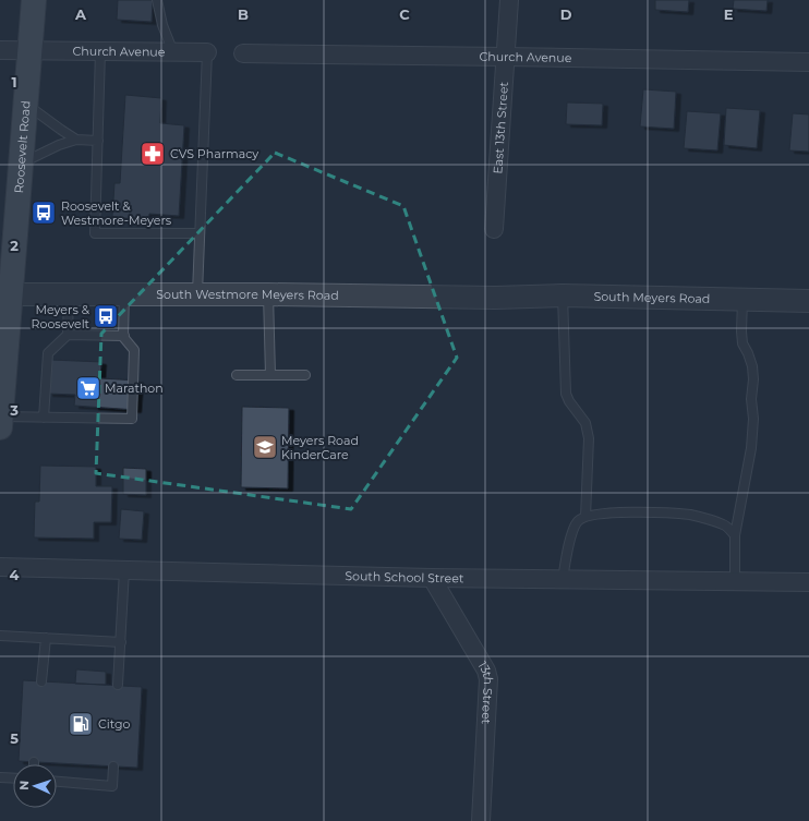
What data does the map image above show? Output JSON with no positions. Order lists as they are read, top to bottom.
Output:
{
  "streets": {
    "main road": ["Roosevelt Road"],
    "street": [
      "Church Avenue",
      "East 13th Street",
      "South Westmore Meyers Road",
      "South Meyers Road",
      "South School Street",
      "13th Street"
    ]
  },
  "crossings": [
    ["Church Avenue", "East 13th Street"],
    ["Church Avenue", "Roosevelt Road"],
    ["Roosevelt Road", "South Westmore Meyers Road"],
    ["South Westmore Meyers Road", "South Meyers Road"],
    ["South School Street", "13th Street"]
  ],
  "places": {
    "pharmacy": ["CVS Pharmacy"],
    "bus stop": ["Roosevelt & Westmore-Meyers", "Meyers & Roosevelt"],
    "supermarket": ["Marathon"],
    "school or university": ["Meyers Road KinderCare"],
    "fuel station": ["Citgo"]
  },
  "north": "left",
  "grid": {
    "columns": [
      "A",
      "B",
      "C",
      "D",
      "E"
    ],
    "rows": [
      "1",
      "2",
      "3",
      "4",
      "5"
    ]
  }
}
